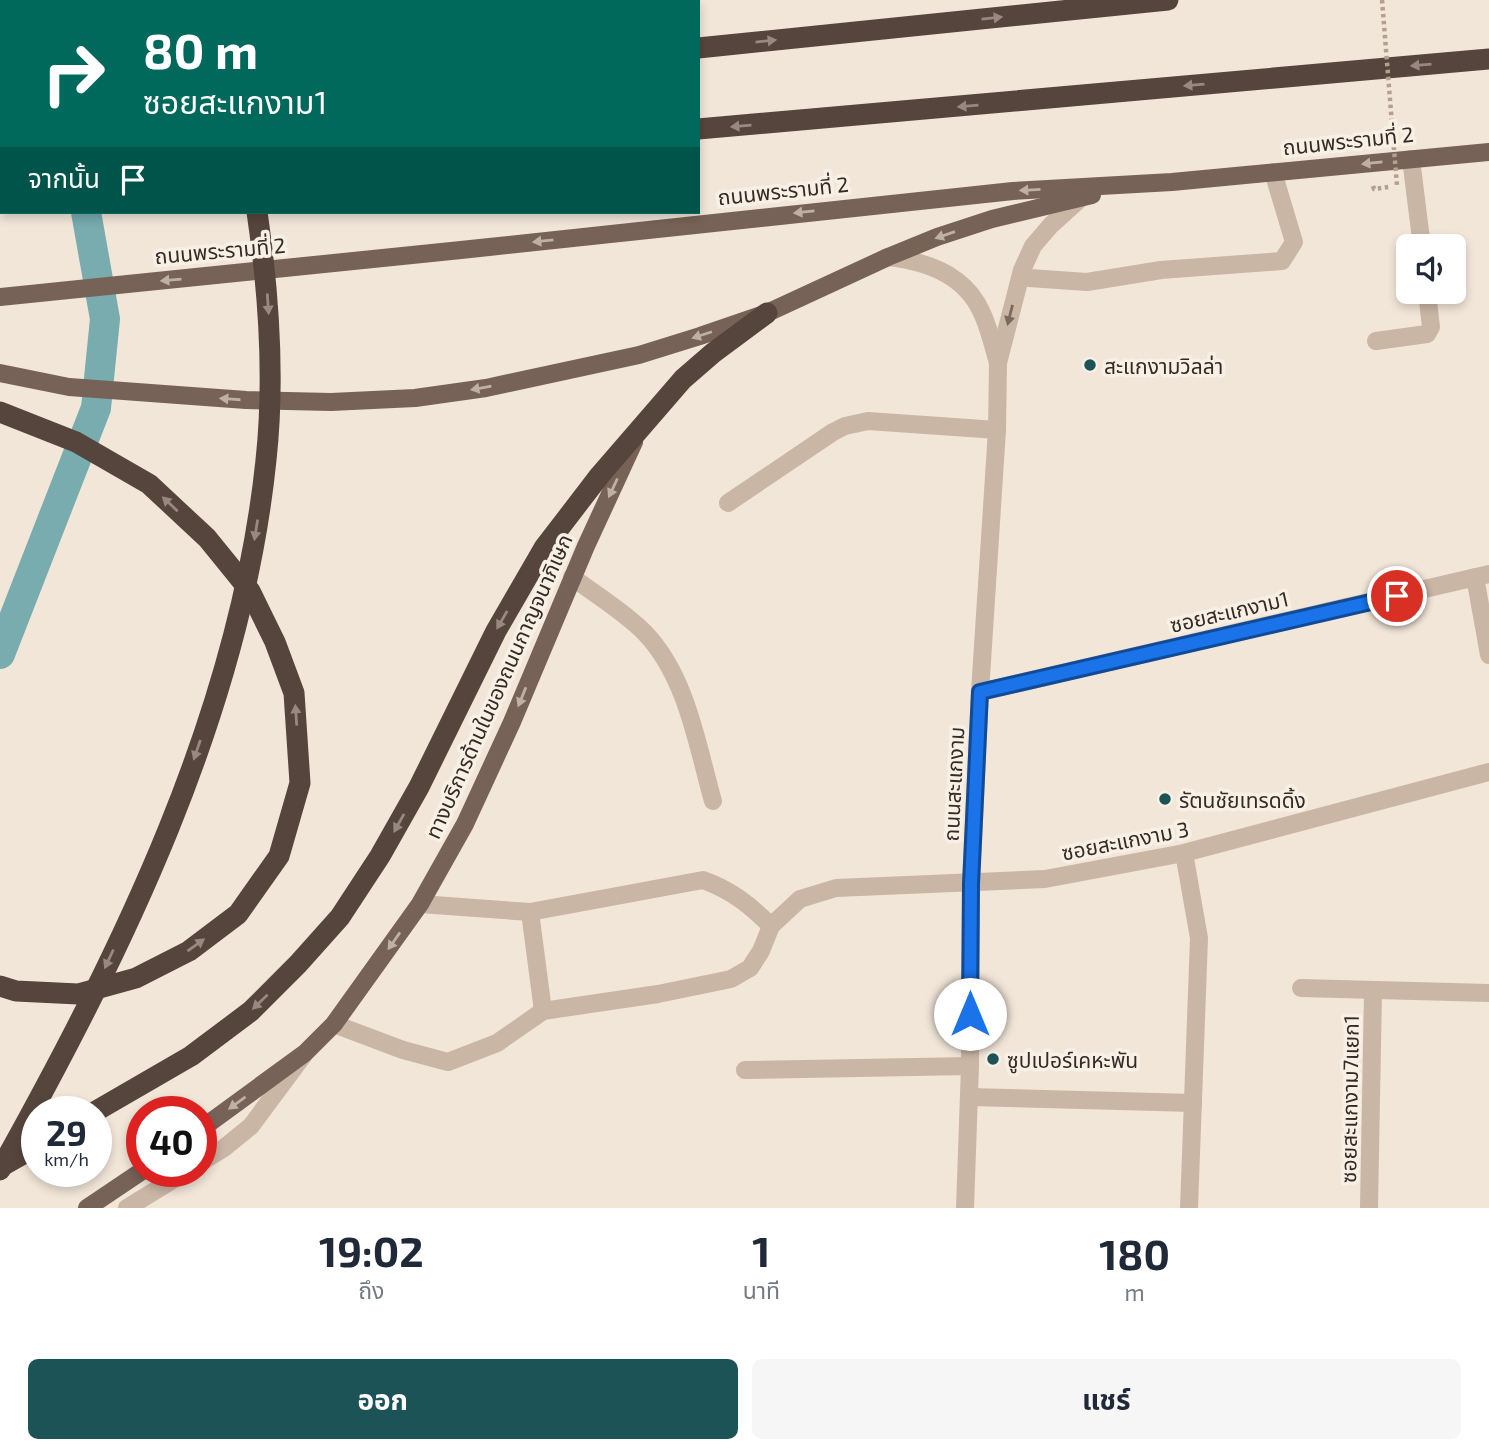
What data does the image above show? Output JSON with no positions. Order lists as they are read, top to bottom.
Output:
{
  "streets": {
    "main road": ["ถนนพระรามที่ 2", "ทางบริการด้านในของถนนกาญจนาภิเษก"],
    "street": [
      "ซอยสะแกงาม1",
      "ถนนสะแกงาม",
      "ซอยสะแกงาม 3",
      "ซอยสะแกงาม7แยก1"
    ]
  },
  "crossings": [
    ["ซอยสะแกงาม1", "ถนนสะแกงาม"],
    ["ถนนสะแกงาม", "ซอยสะแกงาม 3"]
  ],
  "one_way": ["ทางบริการด้านในของถนนกาญจนาภิเษก"],
  "places": ["สะแกงามวิลล่า", "รัตนชัยเทรดดิ้ง", "ซูปเปอร์เคหะพัน"],
  "page": {
    "turn": ["80 m", "ซอยสะแกงาม1"],
    "then": "จากนั้น",
    "speed": "29 km/h",
    "limit": "40",
    "eta": [
      "19:02",
      "ถึง",
      "1",
      "นาที",
      "180",
      "m"
    ],
    "buttons": ["ออก", "แชร์"]
  }
}
